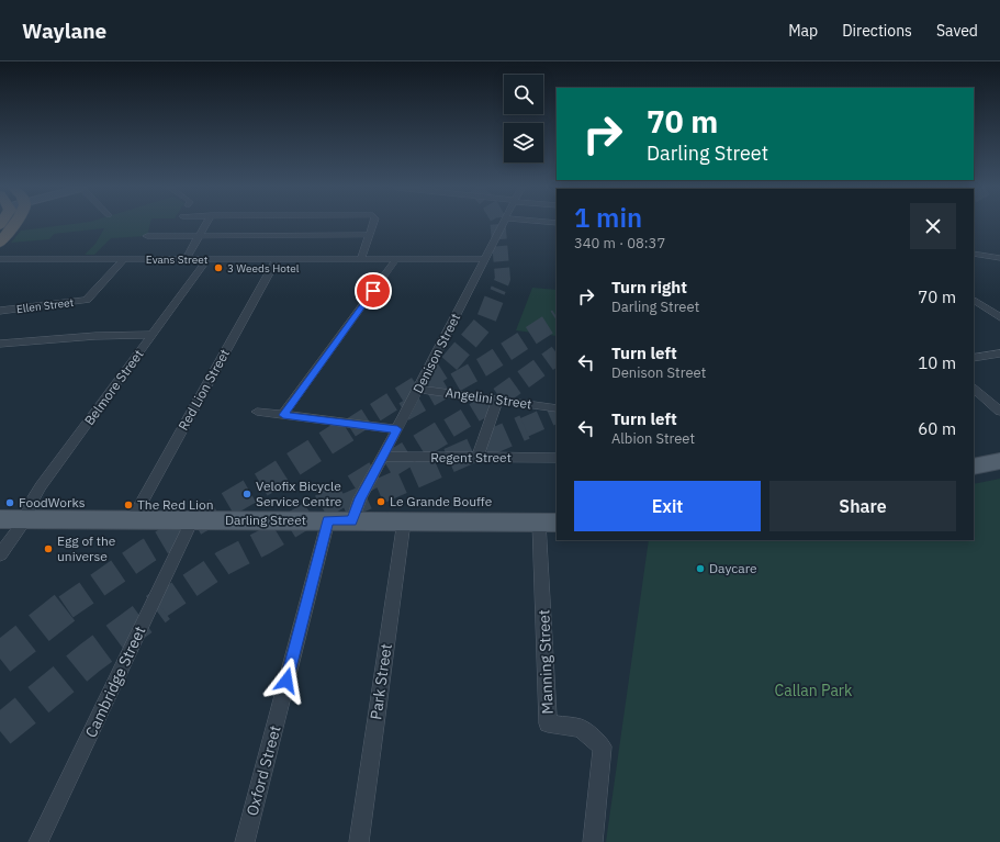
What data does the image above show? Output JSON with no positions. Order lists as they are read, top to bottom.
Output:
{
  "streets": {
    "main road": ["Darling Street"],
    "street": [
      "Evans Street",
      "Ellen Street",
      "Denison Street",
      "Belmore Street",
      "Red Lion Street",
      "Angelini Street",
      "Regent Street",
      "Manning Street",
      "Cambridge Street",
      "Park Street",
      "Oxford Street"
    ]
  },
  "crossings": [
    ["Evans Street", "Ellen Street"],
    ["Evans Street", "Denison Street"],
    ["Evans Street", "Belmore Street"],
    ["Evans Street", "Red Lion Street"],
    ["Denison Street", "Angelini Street"],
    ["Denison Street", "Regent Street"],
    ["Denison Street", "Darling Street"],
    ["Belmore Street", "Darling Street"],
    ["Red Lion Street", "Darling Street"],
    ["Darling Street", "Manning Street"],
    ["Darling Street", "Cambridge Street"],
    ["Darling Street", "Park Street"],
    ["Darling Street", "Oxford Street"]
  ],
  "parks": ["Callan Park"],
  "places": [
    "3 Weeds Hotel",
    "Velofix Bicycle Service Centre",
    "Le Grande Bouffe",
    "FoodWorks",
    "The Red Lion",
    "Egg of the universe",
    "Daycare"
  ],
  "page": {
    "header": "Waylane",
    "nav": ["Map", "Directions", "Saved"],
    "turn": ["70 m", "Darling Street"],
    "heading": ["1 min", "340 m · 08:37"],
    "list": [
      {
        "name": "Turn right",
        "note": "Darling Street",
        "value": "70 m"
      },
      {
        "name": "Turn left",
        "note": "Denison Street",
        "value": "10 m"
      },
      {
        "name": "Turn left",
        "note": "Albion Street",
        "value": "60 m"
      }
    ],
    "buttons": ["Exit", "Share"]
  }
}
